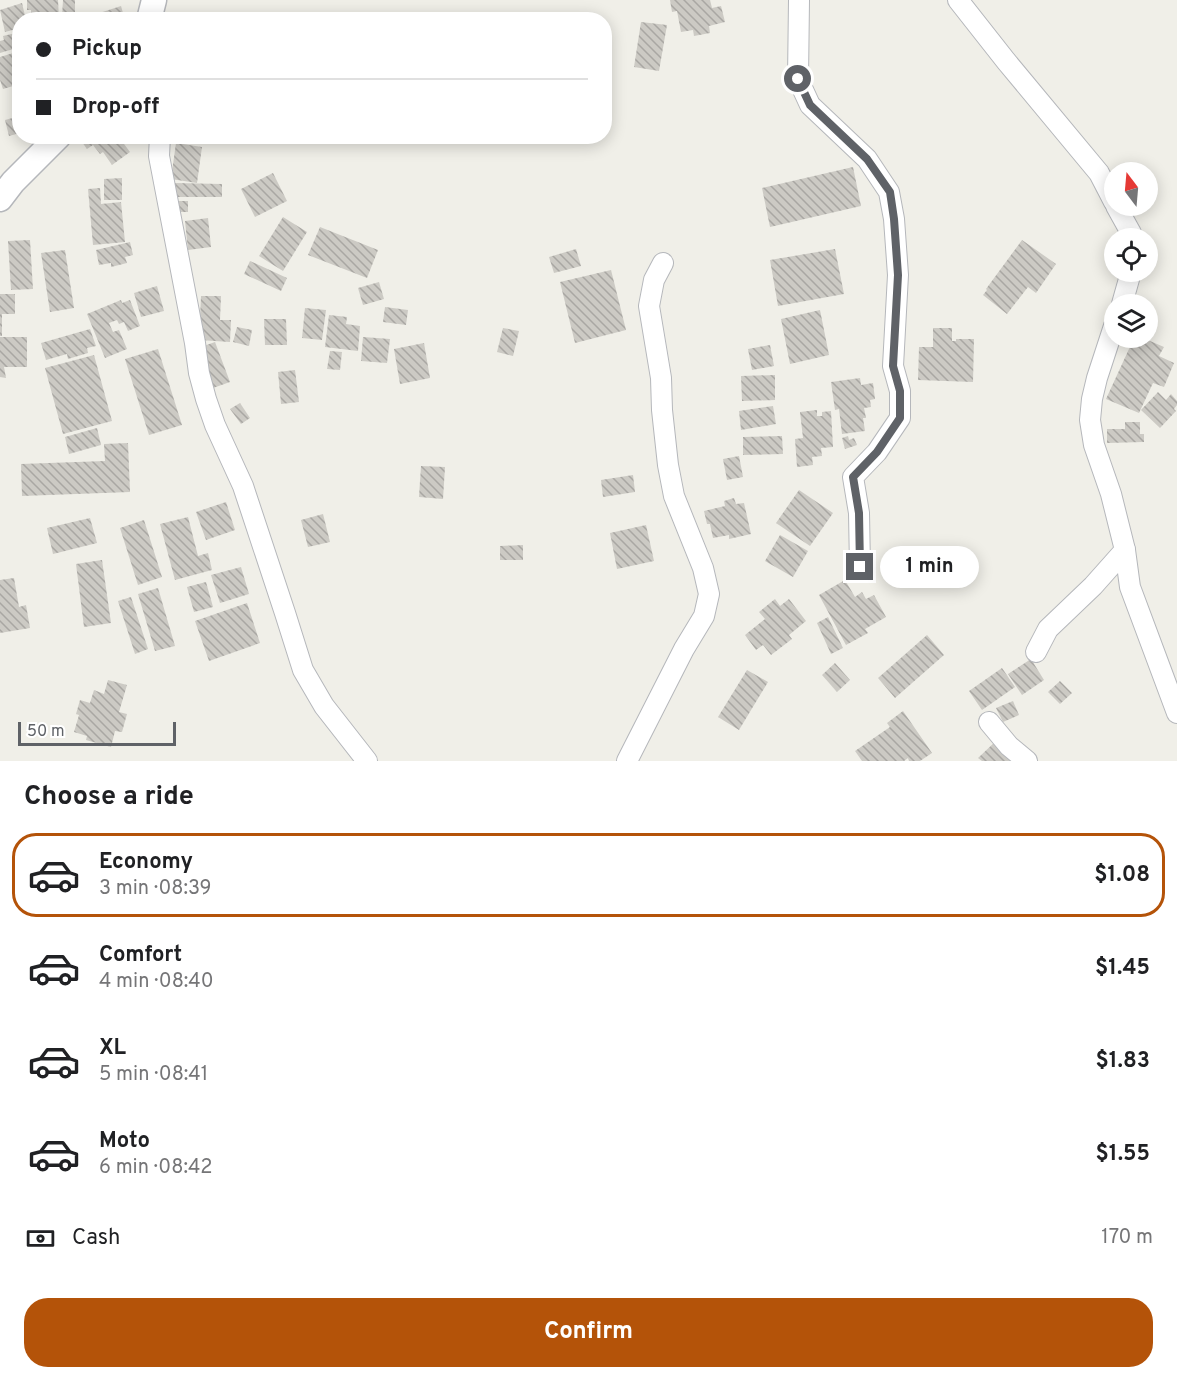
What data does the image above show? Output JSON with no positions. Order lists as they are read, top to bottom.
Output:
{
  "scale_bar": "50 m",
  "north": "top",
  "page": {
    "banner": ["Pickup", "Drop-off"],
    "bubble": "1 min",
    "scale": "50 m",
    "heading": "Choose a ride",
    "list": [
      {
        "name": "Economy",
        "note": "3 min · 08:39",
        "value": "$1.08"
      },
      {
        "name": "Comfort",
        "note": "4 min · 08:40",
        "value": "$1.45"
      },
      {
        "name": "XL",
        "note": "5 min · 08:41",
        "value": "$1.83"
      },
      {
        "name": "Moto",
        "note": "6 min · 08:42",
        "value": "$1.55"
      }
    ],
    "pay": ["Cash", "170 m"],
    "buttons": "Confirm"
  }
}
